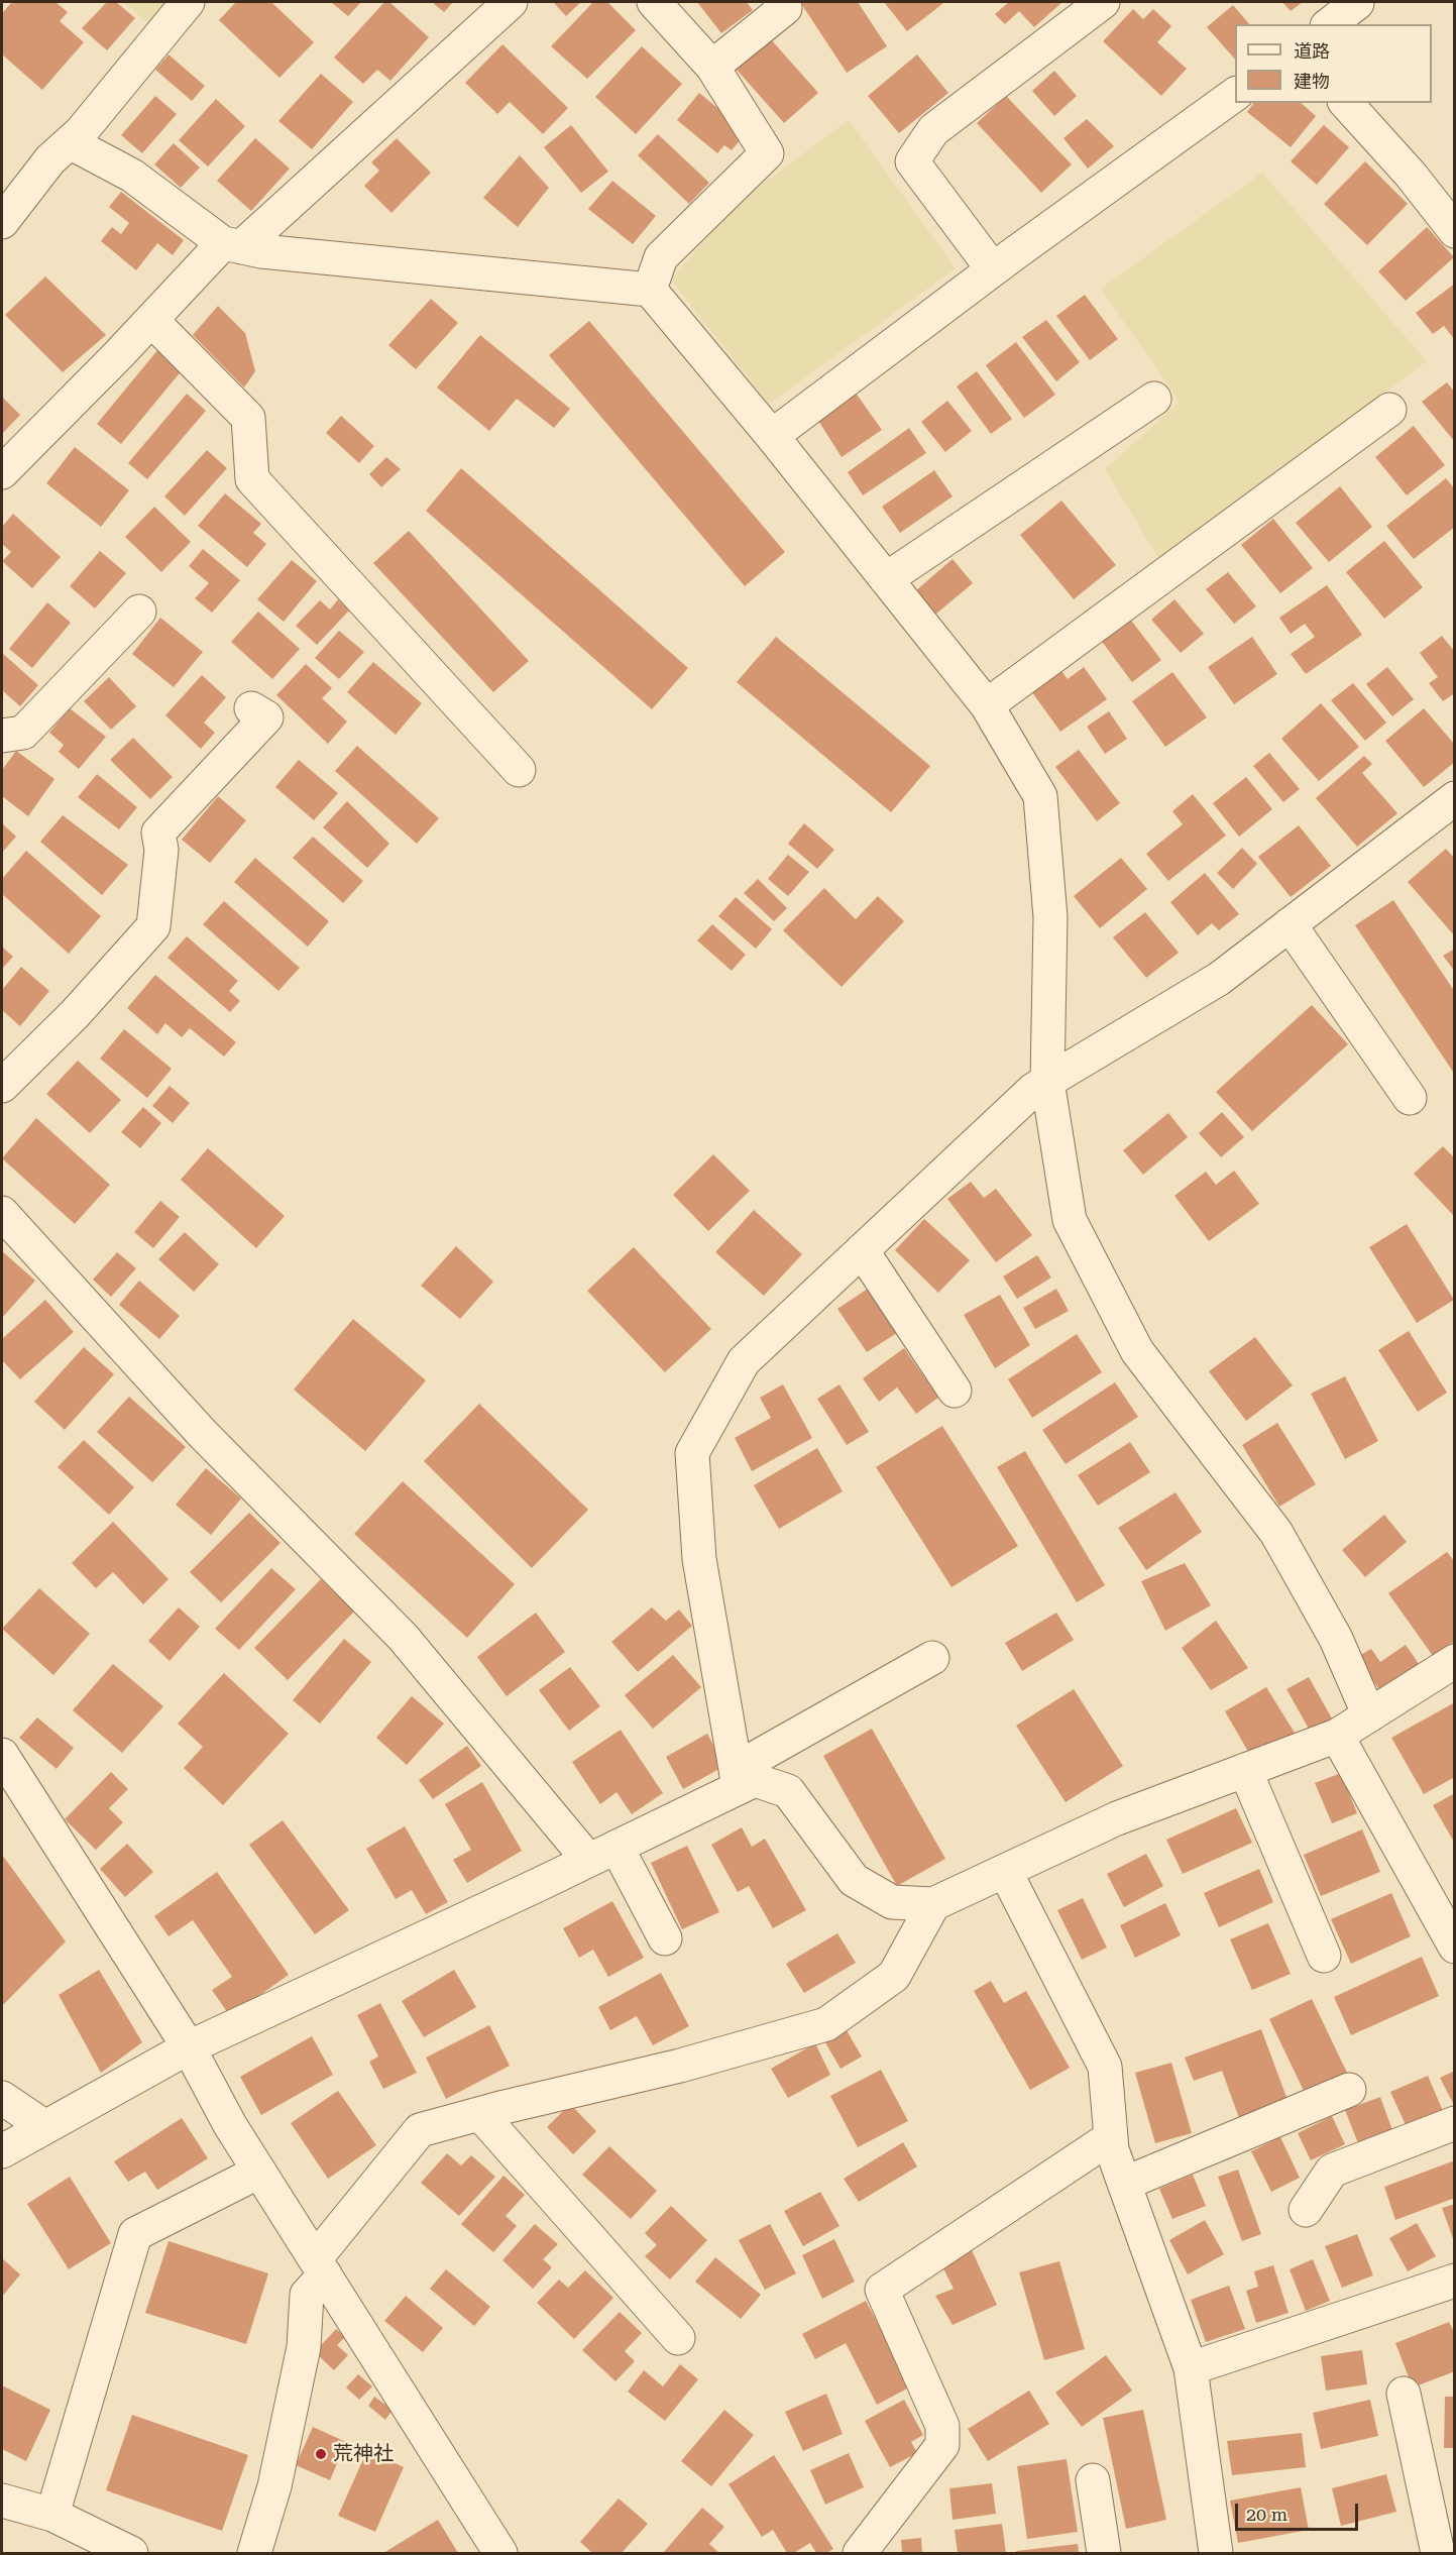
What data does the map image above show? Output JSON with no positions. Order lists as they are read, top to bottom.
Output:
{
  "places": ["荒神社"],
  "legend": ["道路", "建物"],
  "scale_bar": "20 m"
}
